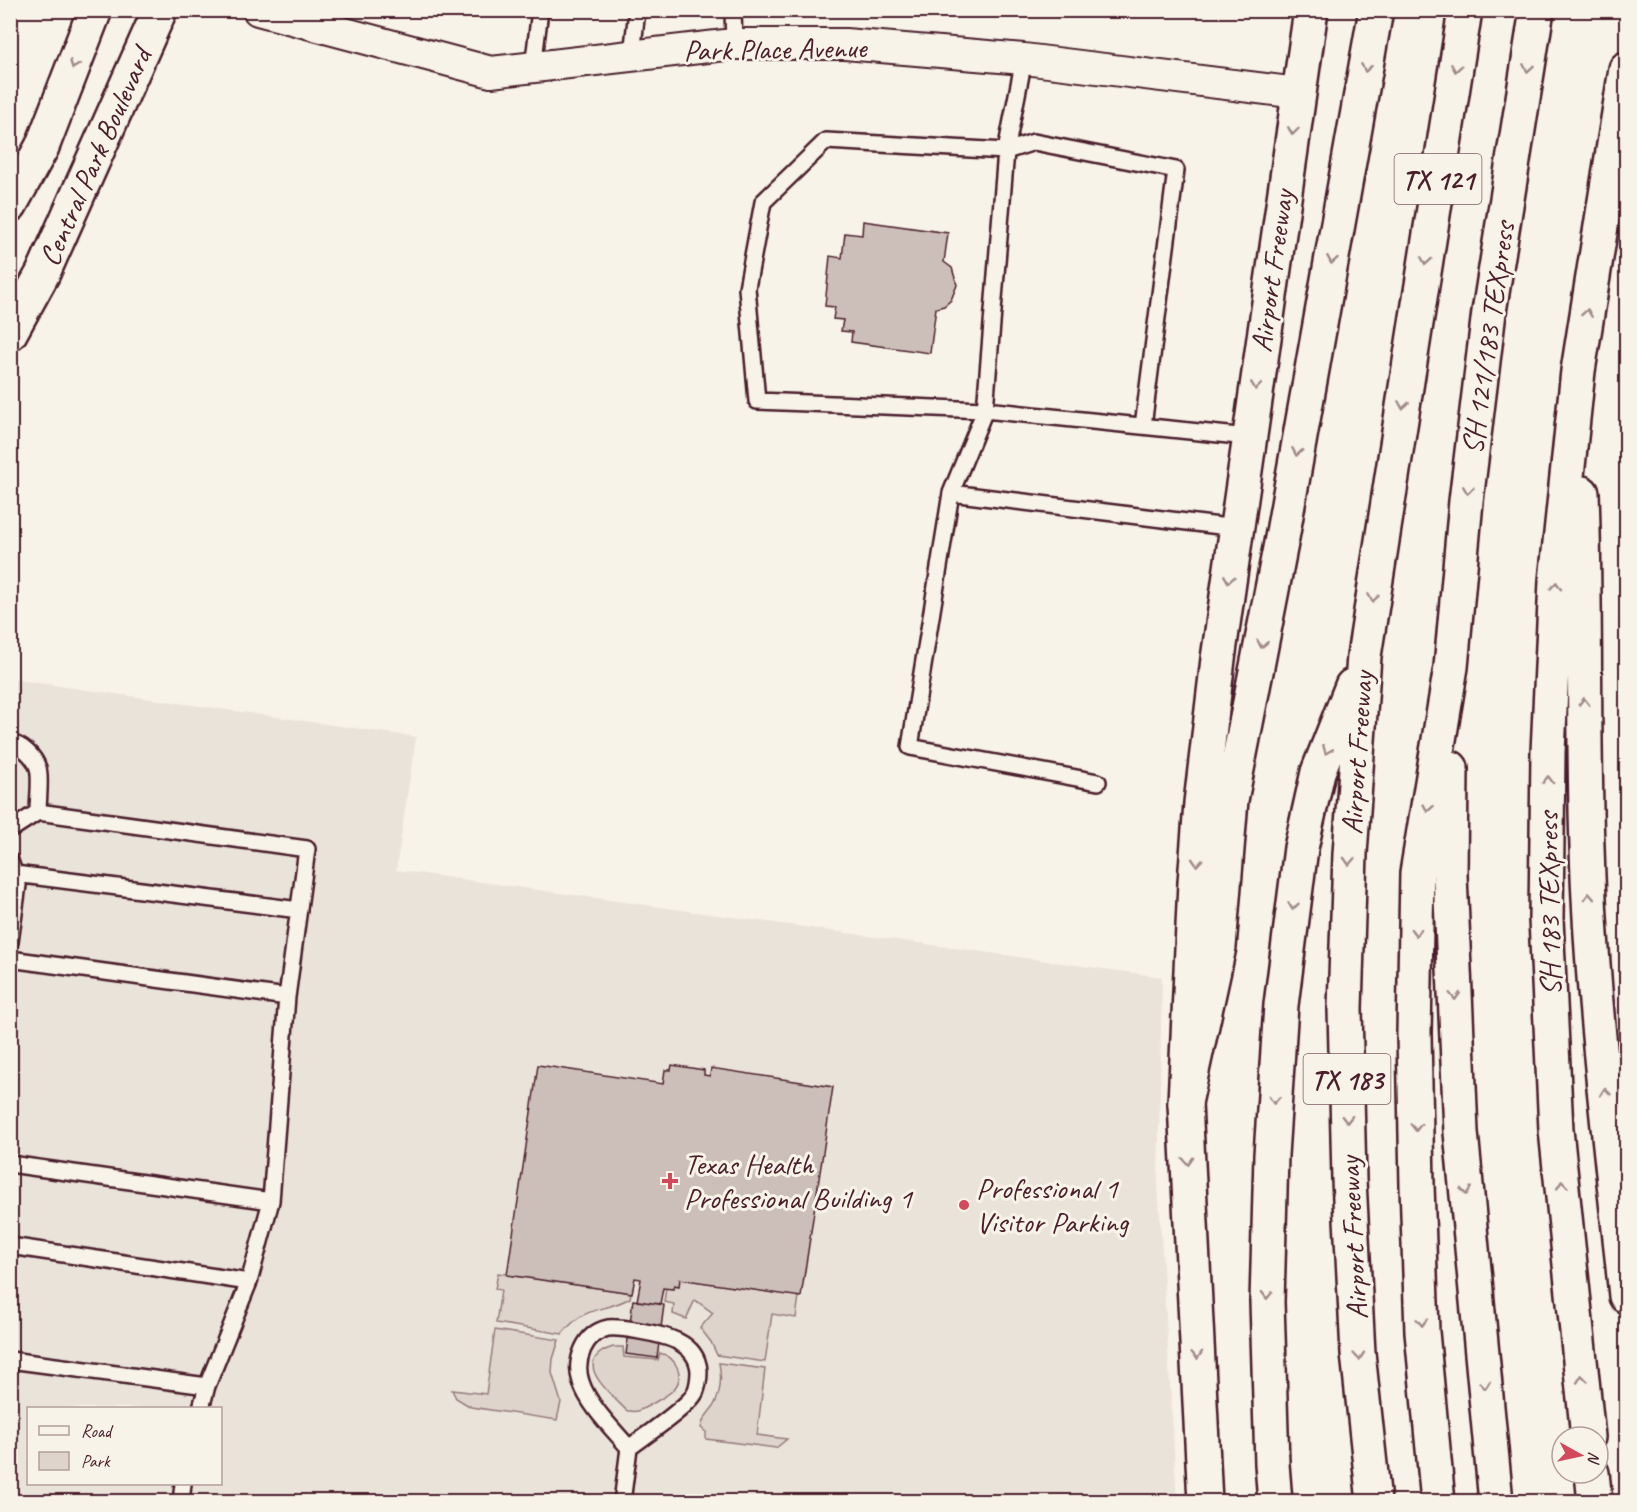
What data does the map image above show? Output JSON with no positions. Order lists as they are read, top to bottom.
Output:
{
  "streets": {
    "main road": [
      "Central Park Boulevard",
      "TX 121",
      "Airport Freeway",
      "SH 121/183 TEXpress",
      "SH 183 TEXpress",
      "TX 183"
    ],
    "street": ["Park Place Avenue"]
  },
  "crossings": [
    ["Park Place Avenue", "Airport Freeway"]
  ],
  "places": {
    "health": ["Texas Health Professional Building 1"],
    "other": ["Professional 1 Visitor Parking"]
  },
  "legend": ["Road", "Park"],
  "north": "right"
}
